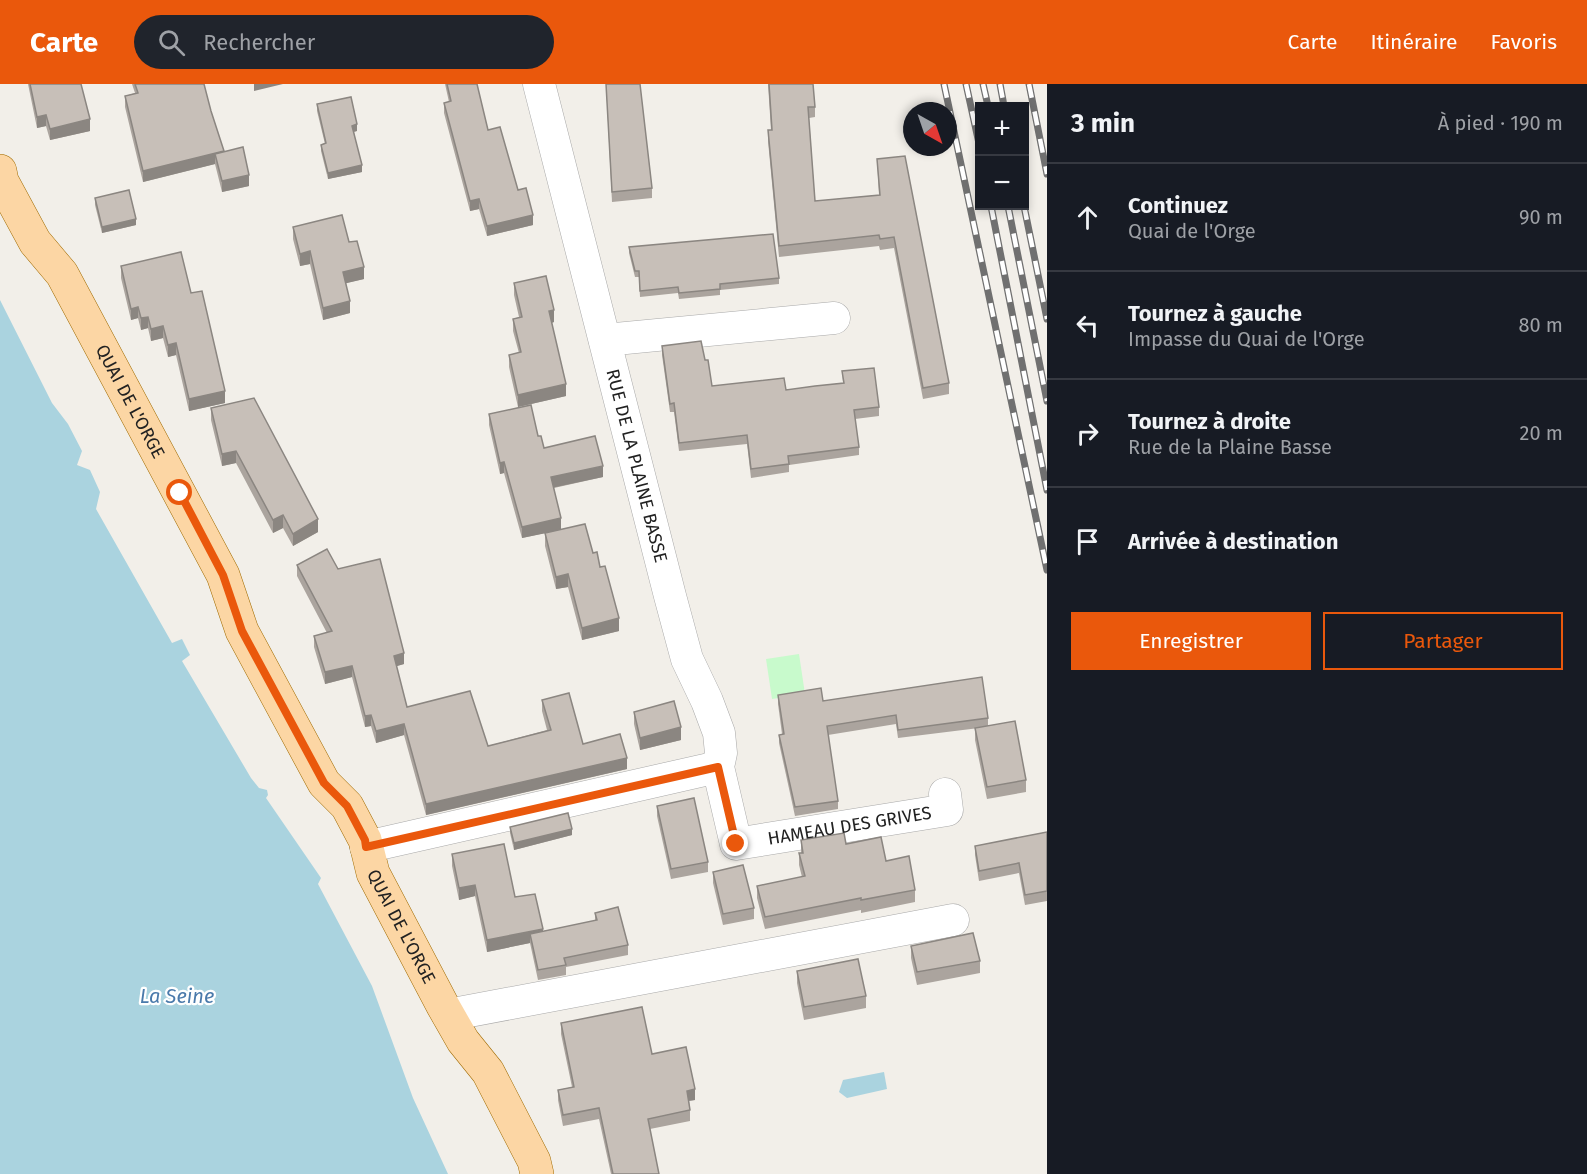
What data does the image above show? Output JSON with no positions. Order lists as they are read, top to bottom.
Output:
{
  "streets": {
    "main road": ["QUAI DE L'ORGE"],
    "street": ["RUE DE LA PLAINE BASSE", "HAMEAU DES GRIVES"]
  },
  "crossings": [
    ["RUE DE LA PLAINE BASSE", "HAMEAU DES GRIVES"]
  ],
  "water": ["La Seine"],
  "north": "bottom right",
  "page": {
    "header": "Carte",
    "search": "Rechercher",
    "nav": ["Carte", "Itinéraire", "Favoris"],
    "heading": ["3 min", "À pied · 190 m"],
    "map_buttons": ["+", "−"],
    "list": [
      ["Continuez", "Quai de l'Orge", "90 m"],
      ["Tournez à gauche", "Impasse du Quai de l'Orge", "80 m"],
      ["Tournez à droite", "Rue de la Plaine Basse", "20 m"],
      "Arrivée à destination"
    ],
    "buttons": ["Enregistrer", "Partager"]
  }
}
